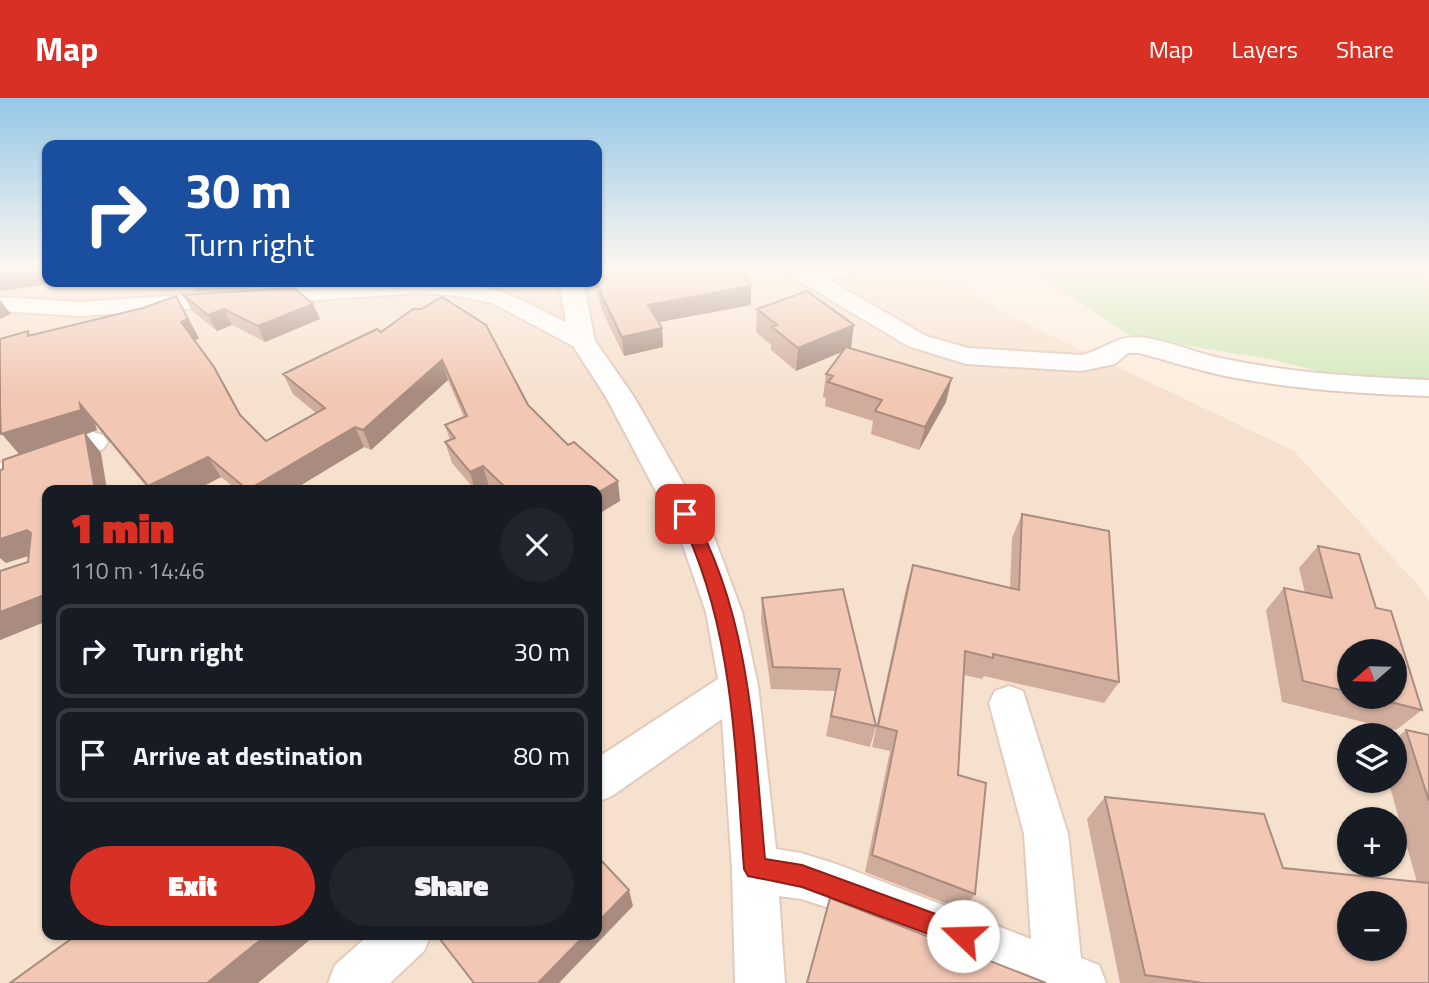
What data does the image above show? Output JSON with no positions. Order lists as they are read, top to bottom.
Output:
{
  "north": "left",
  "page": {
    "header": "Map",
    "nav": ["Map", "Layers", "Share"],
    "turn": ["30 m", "Turn right"],
    "heading": ["1 min", "110 m · 14:46"],
    "list": [
      {
        "name": "Turn right",
        "value": "30 m"
      },
      {
        "name": "Arrive at destination",
        "value": "80 m"
      }
    ],
    "map_buttons": ["+", "−"],
    "buttons": ["Exit", "Share"]
  }
}
